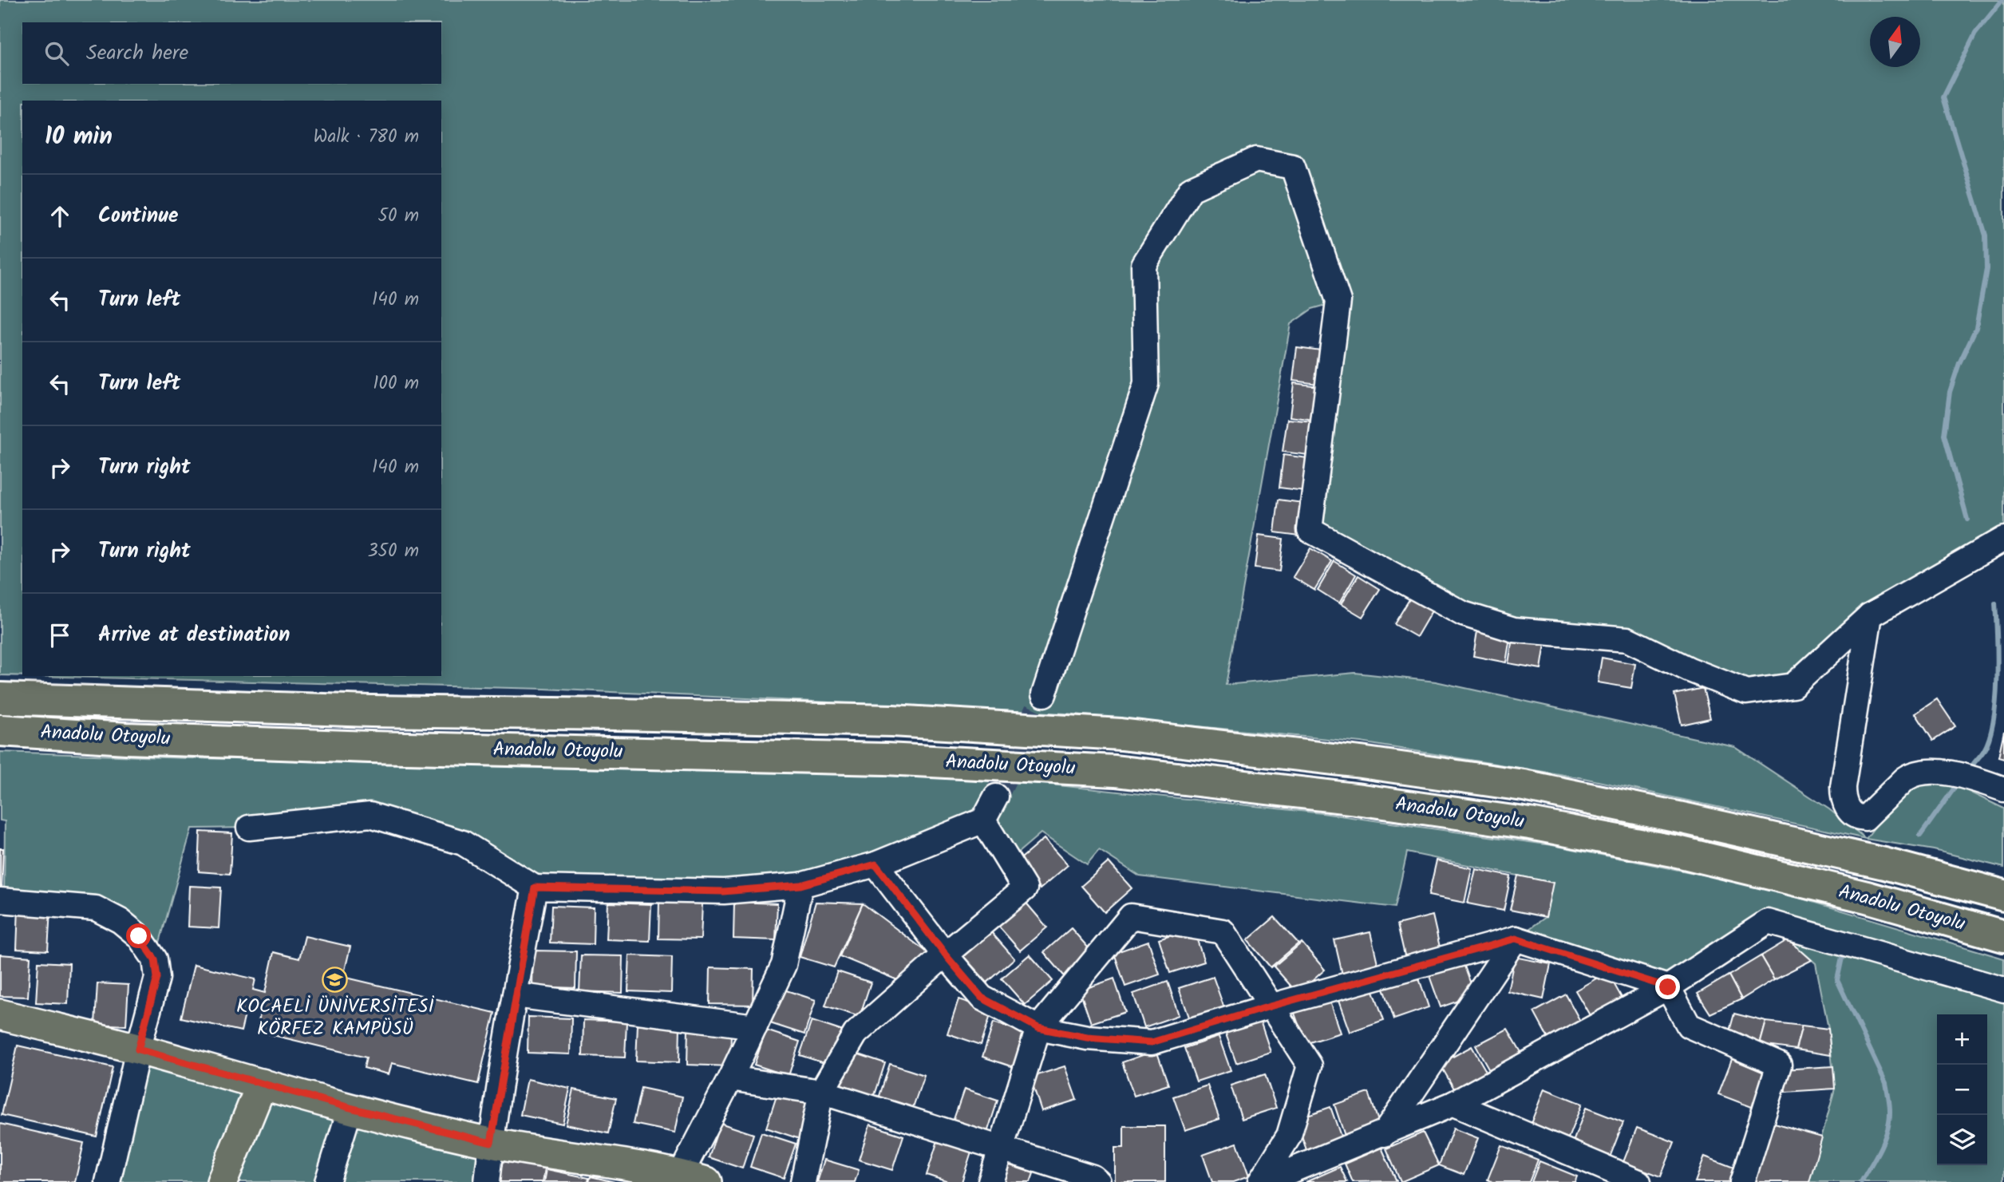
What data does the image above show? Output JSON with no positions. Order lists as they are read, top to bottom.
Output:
{
  "streets": {
    "highway": ["Anadolu Otoyolu"]
  },
  "places": {
    "school or university": ["KOCAELİ ÜNİVERSİTESİ KÖRFEZ KAMPÜSÜ"]
  },
  "north": "top",
  "page": {
    "search": "Search here",
    "heading": ["10 min", "Walk · 780 m"],
    "list": [
      ["Continue", "50 m"],
      ["Turn left", "140 m"],
      ["Turn left", "100 m"],
      ["Turn right", "140 m"],
      ["Turn right", "350 m"],
      "Arrive at destination"
    ],
    "map_buttons": ["+", "−"]
  }
}
